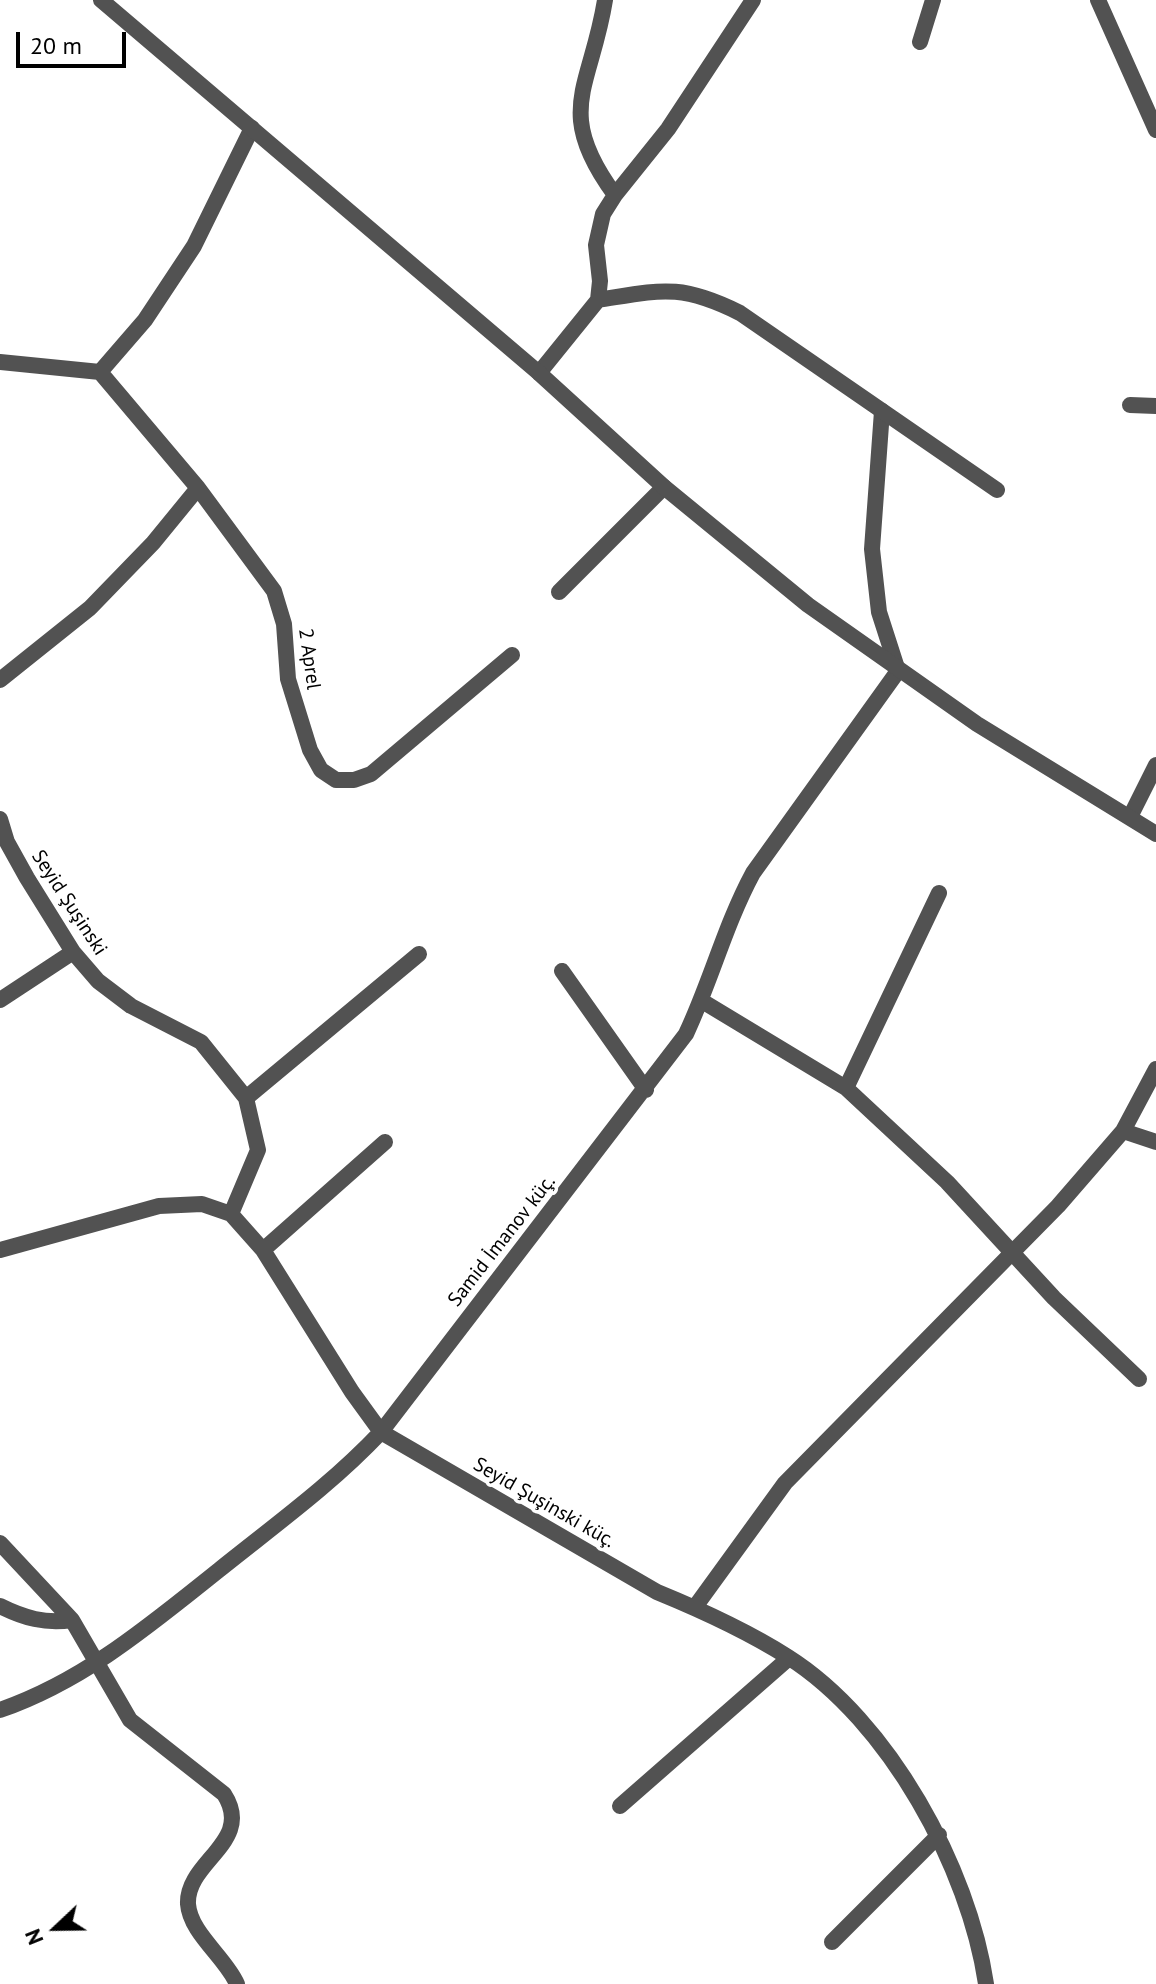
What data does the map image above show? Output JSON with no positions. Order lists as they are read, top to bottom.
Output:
{
  "streets": {
    "street": [
      "2 Aprel",
      "Seyid Şuşinski",
      "Samid İmanov küç.",
      "Seyid Şuşinski küç."
    ]
  },
  "crossings": [
    ["Seyid Şuşinski", "Seyid Şuşinski küç."],
    ["Samid İmanov küç.", "Seyid Şuşinski küç."]
  ],
  "scale_bar": "20 m",
  "north": "left"
}
